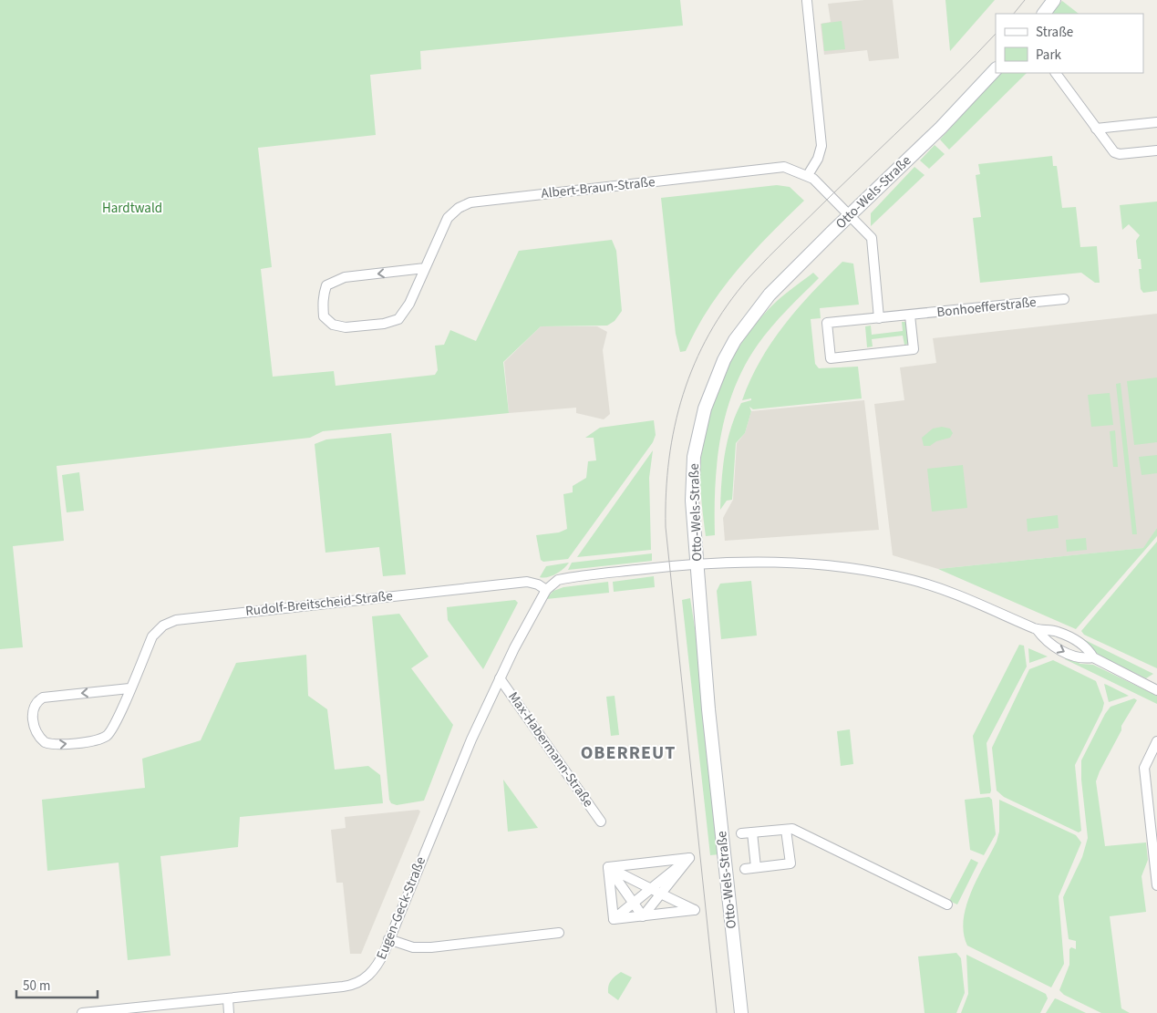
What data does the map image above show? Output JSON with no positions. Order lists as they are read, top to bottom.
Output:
{
  "streets": {
    "street": [
      "Albert-Braun-Straße",
      "Otto-Wels-Straße",
      "Bonhoefferstraße",
      "Rudolf-Breitscheid-Straße",
      "Max-Habermann-Straße",
      "Eugen-Geck-Straße"
    ]
  },
  "crossings": [
    ["Albert-Braun-Straße", "Otto-Wels-Straße"],
    ["Otto-Wels-Straße", "Eugen-Geck-Straße"],
    ["Rudolf-Breitscheid-Straße", "Eugen-Geck-Straße"],
    ["Max-Habermann-Straße", "Eugen-Geck-Straße"]
  ],
  "districts": ["OBERREUT"],
  "parks": ["Hardtwald"],
  "legend": ["Straße", "Park"],
  "scale_bar": "50 m"
}
